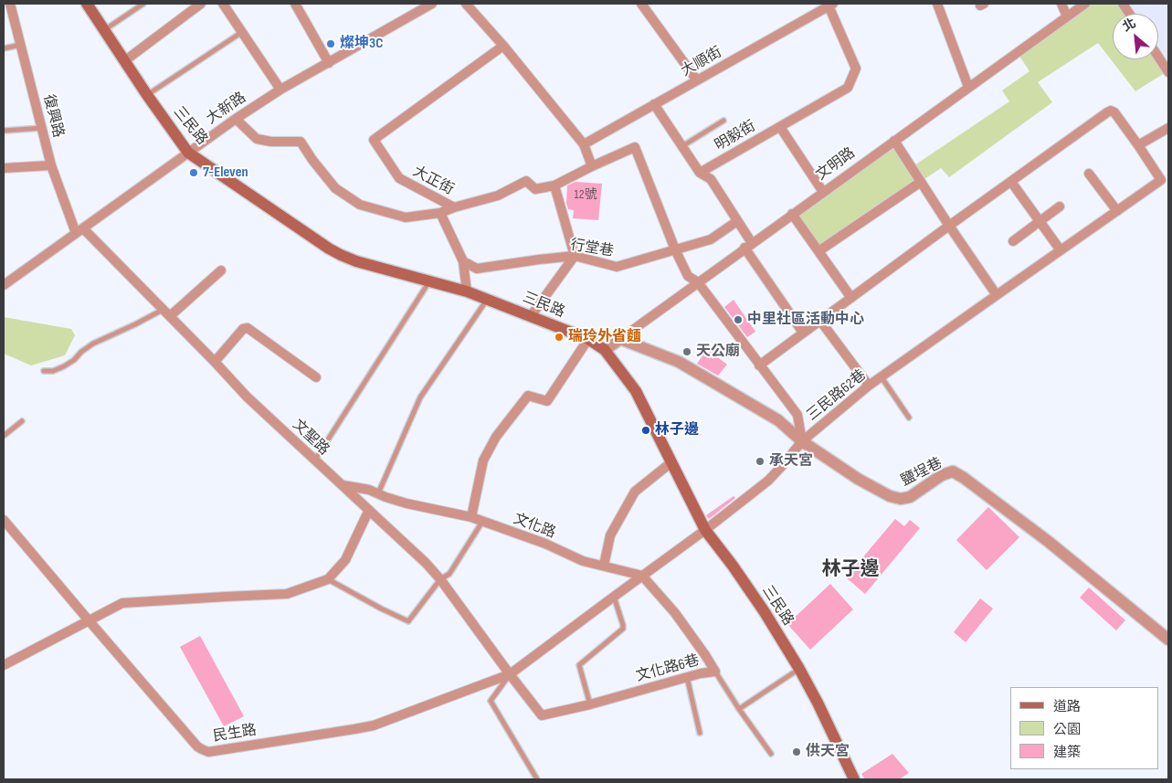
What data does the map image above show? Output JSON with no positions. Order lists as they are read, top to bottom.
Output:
{
  "streets": {
    "main road": ["三民路"],
    "street": [
      "大順街",
      "大新路",
      "復興路",
      "明毅街",
      "文明路",
      "大正街",
      "行堂巷",
      "三民路62巷",
      "文聖路",
      "鹽埕巷",
      "文化路",
      "文化路6巷",
      "民生路"
    ]
  },
  "crossings": [
    ["大順街", "明毅街"],
    ["大新路", "復興路"],
    ["大新路", "三民路"],
    ["大新路", "文聖路"],
    ["復興路", "文聖路"],
    ["三民路", "文明路"],
    ["三民路", "大正街"],
    ["三民路", "三民路62巷"],
    ["文明路", "鹽埕巷"],
    ["大正街", "行堂巷"],
    ["三民路62巷", "鹽埕巷"],
    ["文聖路", "文化路"],
    ["文聖路", "文化路6巷"],
    ["文聖路", "民生路"],
    ["文化路", "文化路6巷"],
    ["文化路", "民生路"],
    ["文化路6巷", "民生路"]
  ],
  "districts": ["林子邊"],
  "places": [
    "燦坤3C",
    "7-Eleven",
    "中里社區活動中心",
    "瑞玲外省麵",
    "天公廟",
    "林子邊",
    "承天宮",
    "供天宮"
  ],
  "house_numbers": ["12號"],
  "legend": ["道路", "公園", "建築"],
  "north": "top left"
}
